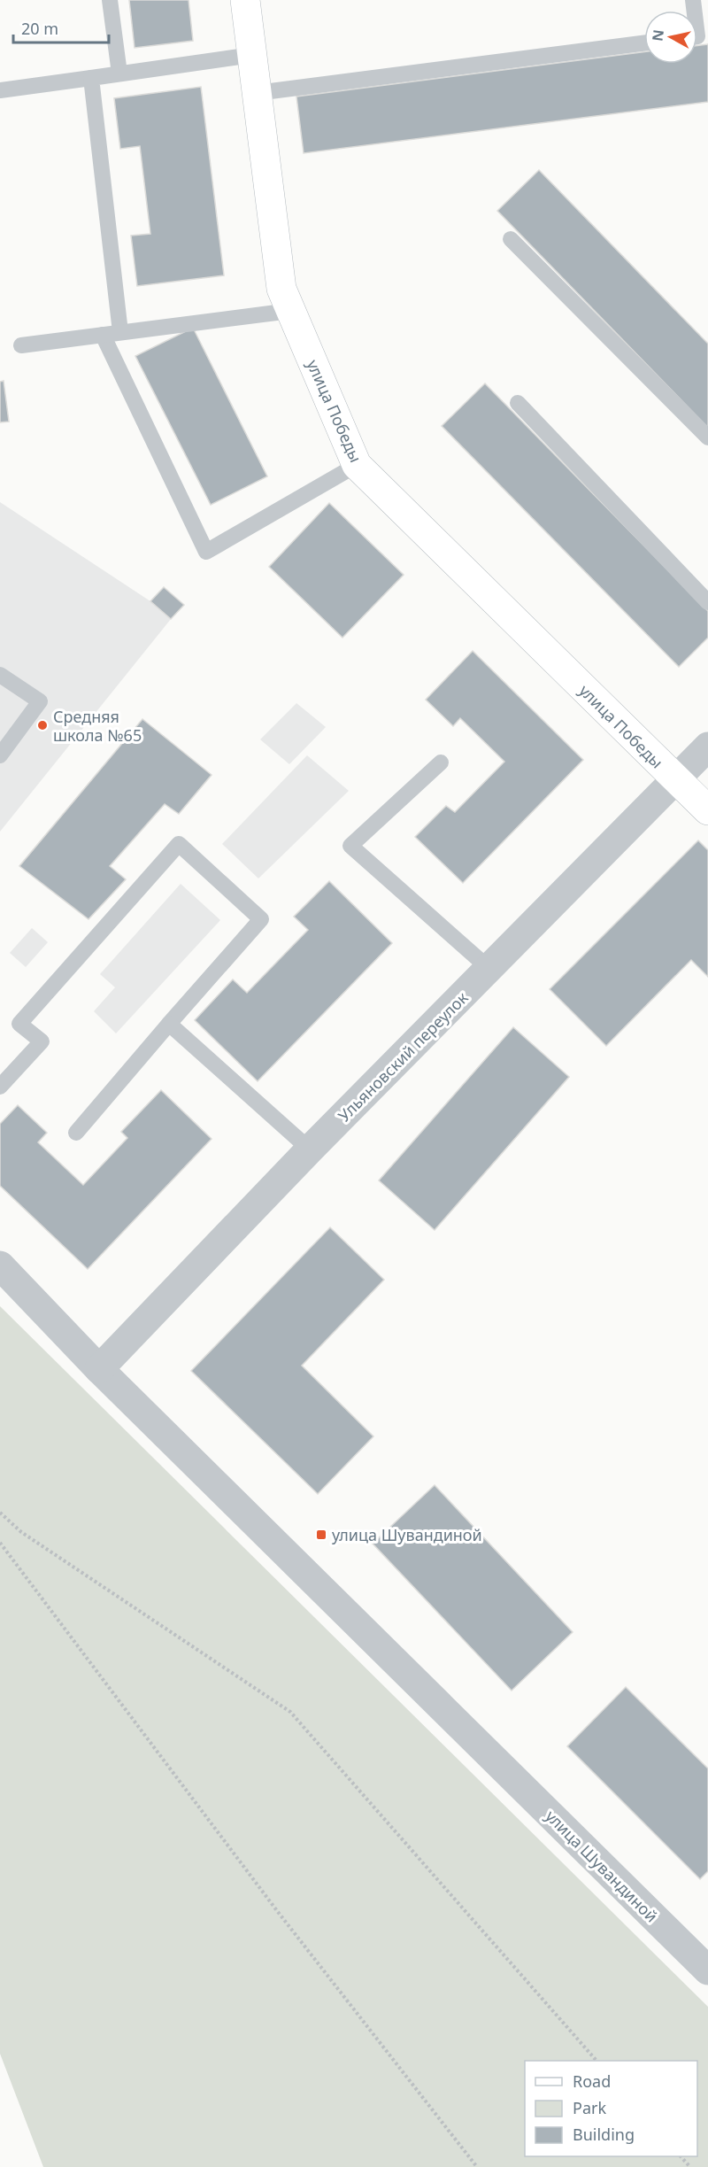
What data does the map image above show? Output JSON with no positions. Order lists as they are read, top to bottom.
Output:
{
  "streets": {
    "street": ["улица Победы", "Ульяновский переулок", "улица Шувандиной"]
  },
  "crossings": [
    ["улица Победы", "Ульяновский переулок"],
    ["Ульяновский переулок", "улица Шувандиной"]
  ],
  "places": {
    "other": ["Средняя школа №65"],
    "transit": ["улица Шувандиной"]
  },
  "legend": ["Road", "Park", "Building"],
  "scale_bar": "20 m",
  "north": "left"
}
